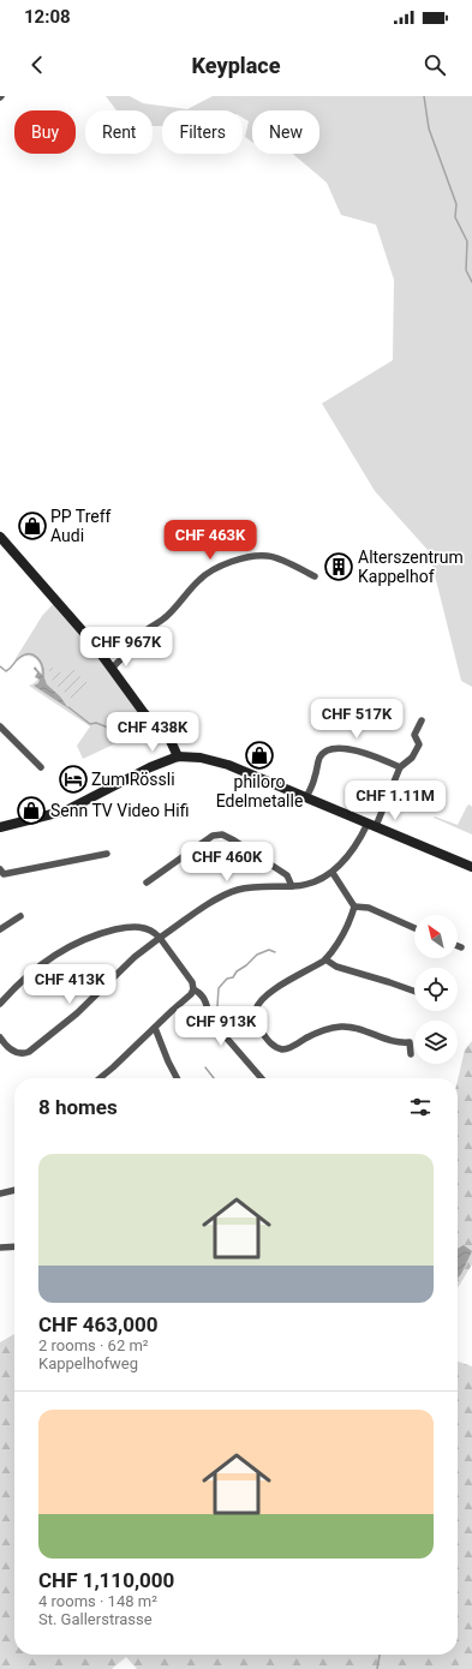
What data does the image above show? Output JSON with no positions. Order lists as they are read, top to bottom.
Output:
{
  "places": {
    "shop": ["PP Treff Audi", "philoro Edelmetalle", "Senn TV Video Hifi"],
    "building": ["Alterszentrum Kappelhof"],
    "hotel": ["Zum Rössli"]
  },
  "north": "top left",
  "page": {
    "status": "12:08",
    "header": "Keyplace",
    "chip": [
      "Buy",
      "Rent",
      "Filters",
      "New"
    ],
    "price": [
      "CHF 463K",
      "CHF 967K",
      "CHF 517K",
      "CHF 438K",
      "CHF 1.11M",
      "CHF 460K",
      "CHF 413K",
      "CHF 913K"
    ],
    "heading": "8 homes",
    "list": [
      {
        "name": "CHF 463,000",
        "note": "2 rooms · 62 m² · Kappelhofweg"
      },
      {
        "name": "CHF 1,110,000",
        "note": "4 rooms · 148 m² · St. Gallerstrasse"
      }
    ]
  }
}
